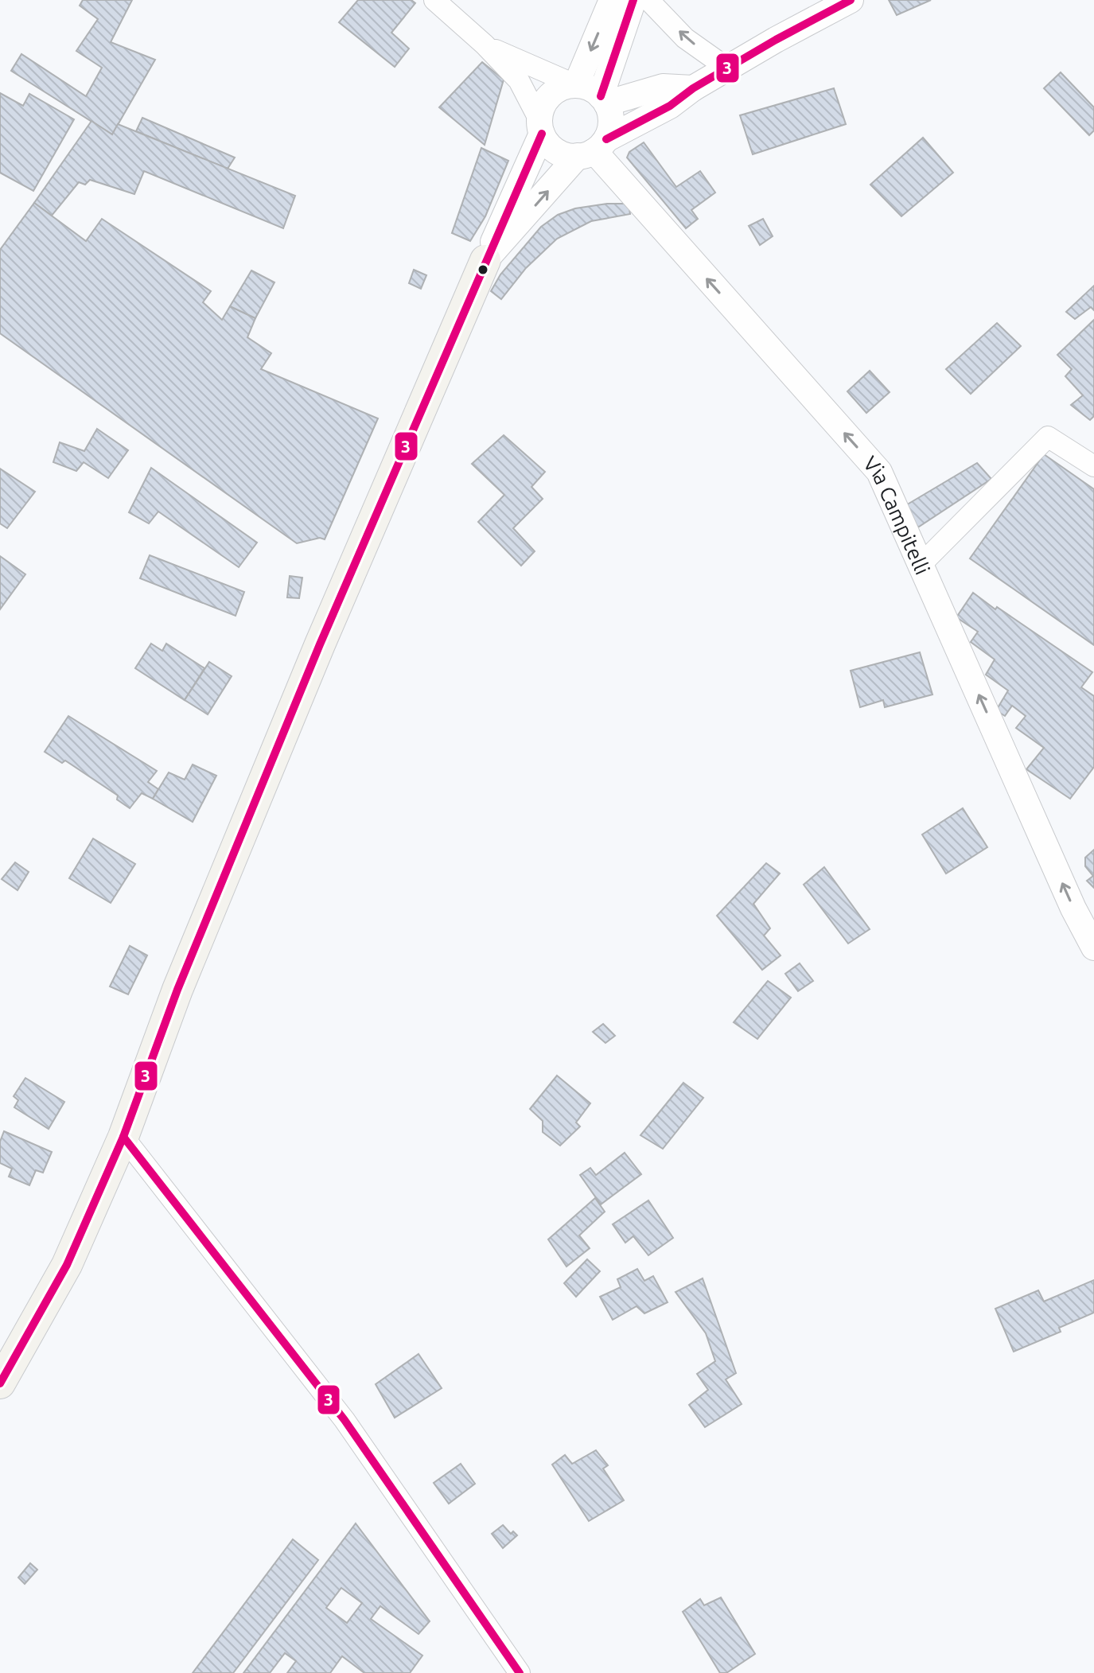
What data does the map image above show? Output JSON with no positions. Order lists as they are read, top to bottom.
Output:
{
  "streets": {
    "street": ["Via Campitelli"]
  },
  "one_way": ["Via Campitelli"],
  "lines": ["transit line 3"]
}
